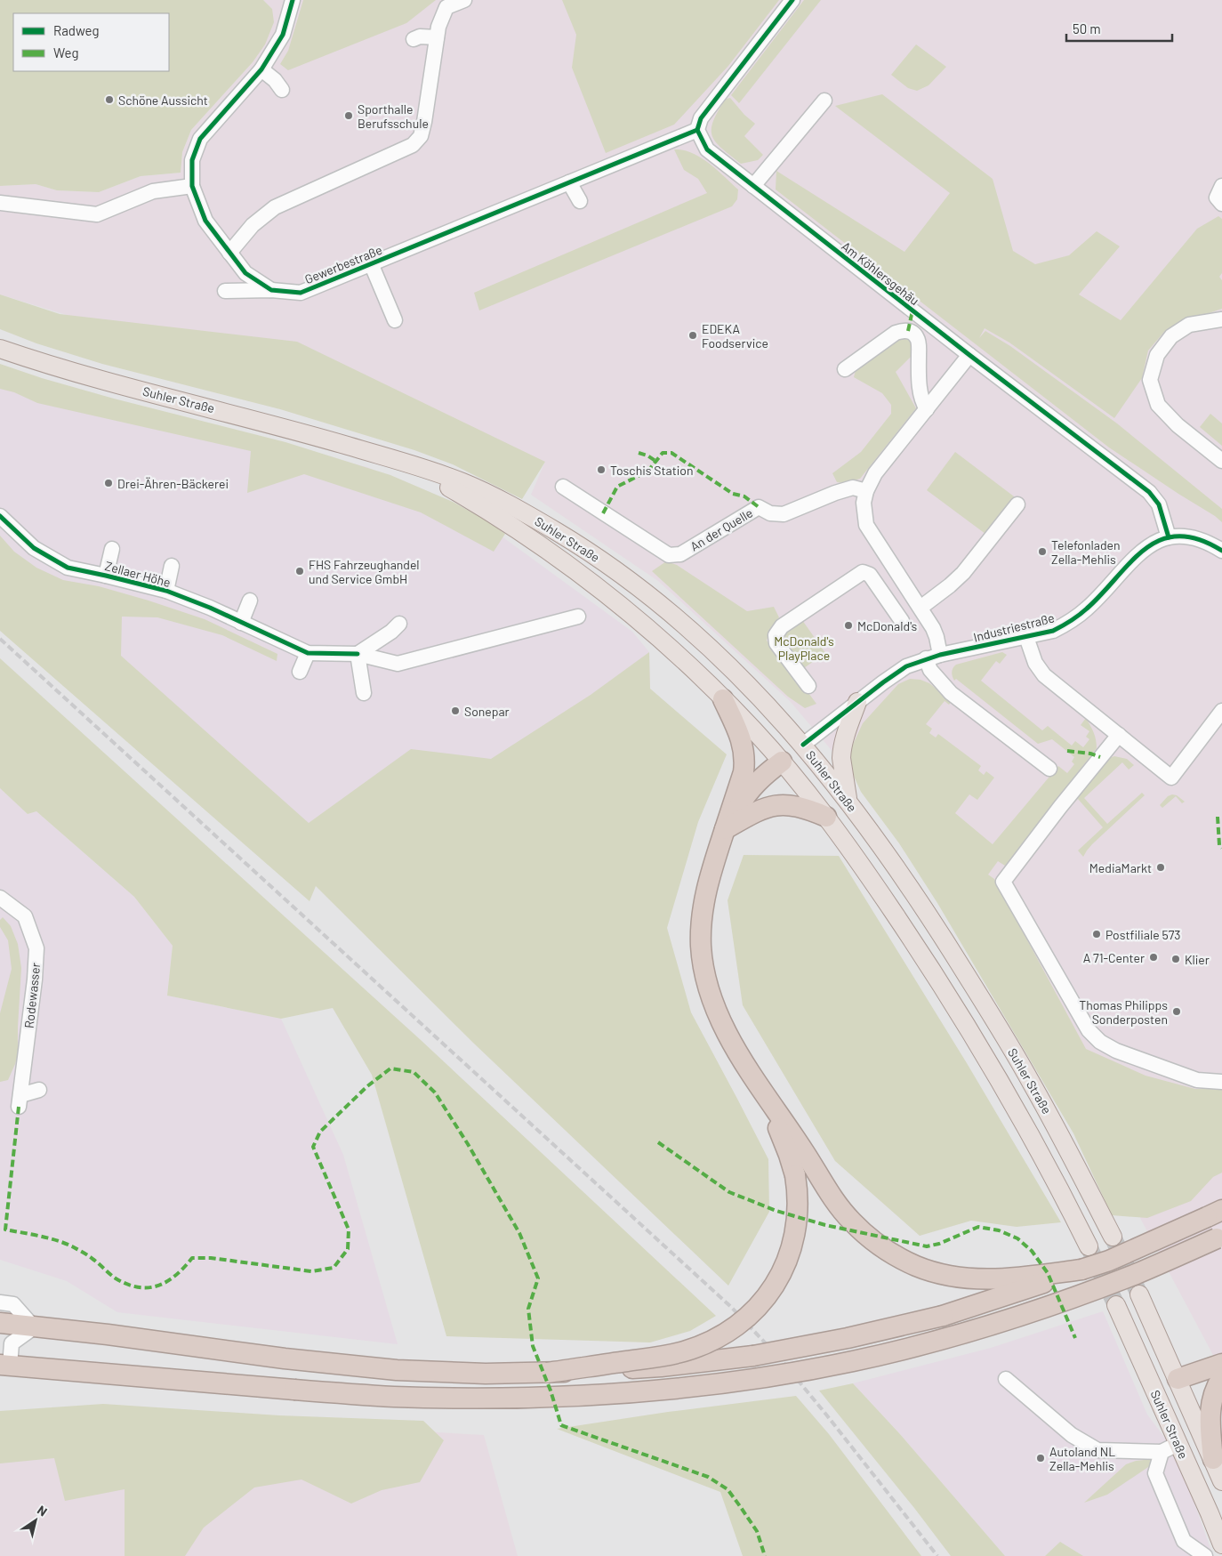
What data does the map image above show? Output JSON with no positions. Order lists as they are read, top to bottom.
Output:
{
  "streets": {
    "main road": ["Suhler Straße"],
    "street": [
      "Gewerbestraße",
      "Am Köhlersgehäu",
      "An der Quelle",
      "Zellaer Höhe",
      "Industriestraße",
      "Rodewasser"
    ]
  },
  "crossings": [
    ["Gewerbestraße", "Am Köhlersgehäu"],
    ["Am Köhlersgehäu", "Industriestraße"],
    ["Suhler Straße", "Industriestraße"]
  ],
  "parks": ["McDonald's PlayPlace"],
  "places": [
    "Schöne Aussicht",
    "Sporthalle Berufsschule",
    "EDEKA Foodservice",
    "Toschis Station",
    "Drei-Ähren-Bäckerei",
    "Telefonladen Zella-Mehlis",
    "FHS Fahrzeughandel und Service GmbH",
    "McDonald's",
    "Sonepar",
    "MediaMarkt",
    "Postfiliale 573",
    "A 71-Center",
    "Klier",
    "Thomas Philipps Sonderposten",
    "Autoland NL Zella-Mehlis"
  ],
  "legend": ["Radweg", "Weg"],
  "scale_bar": "50 m",
  "north": "top right"
}
